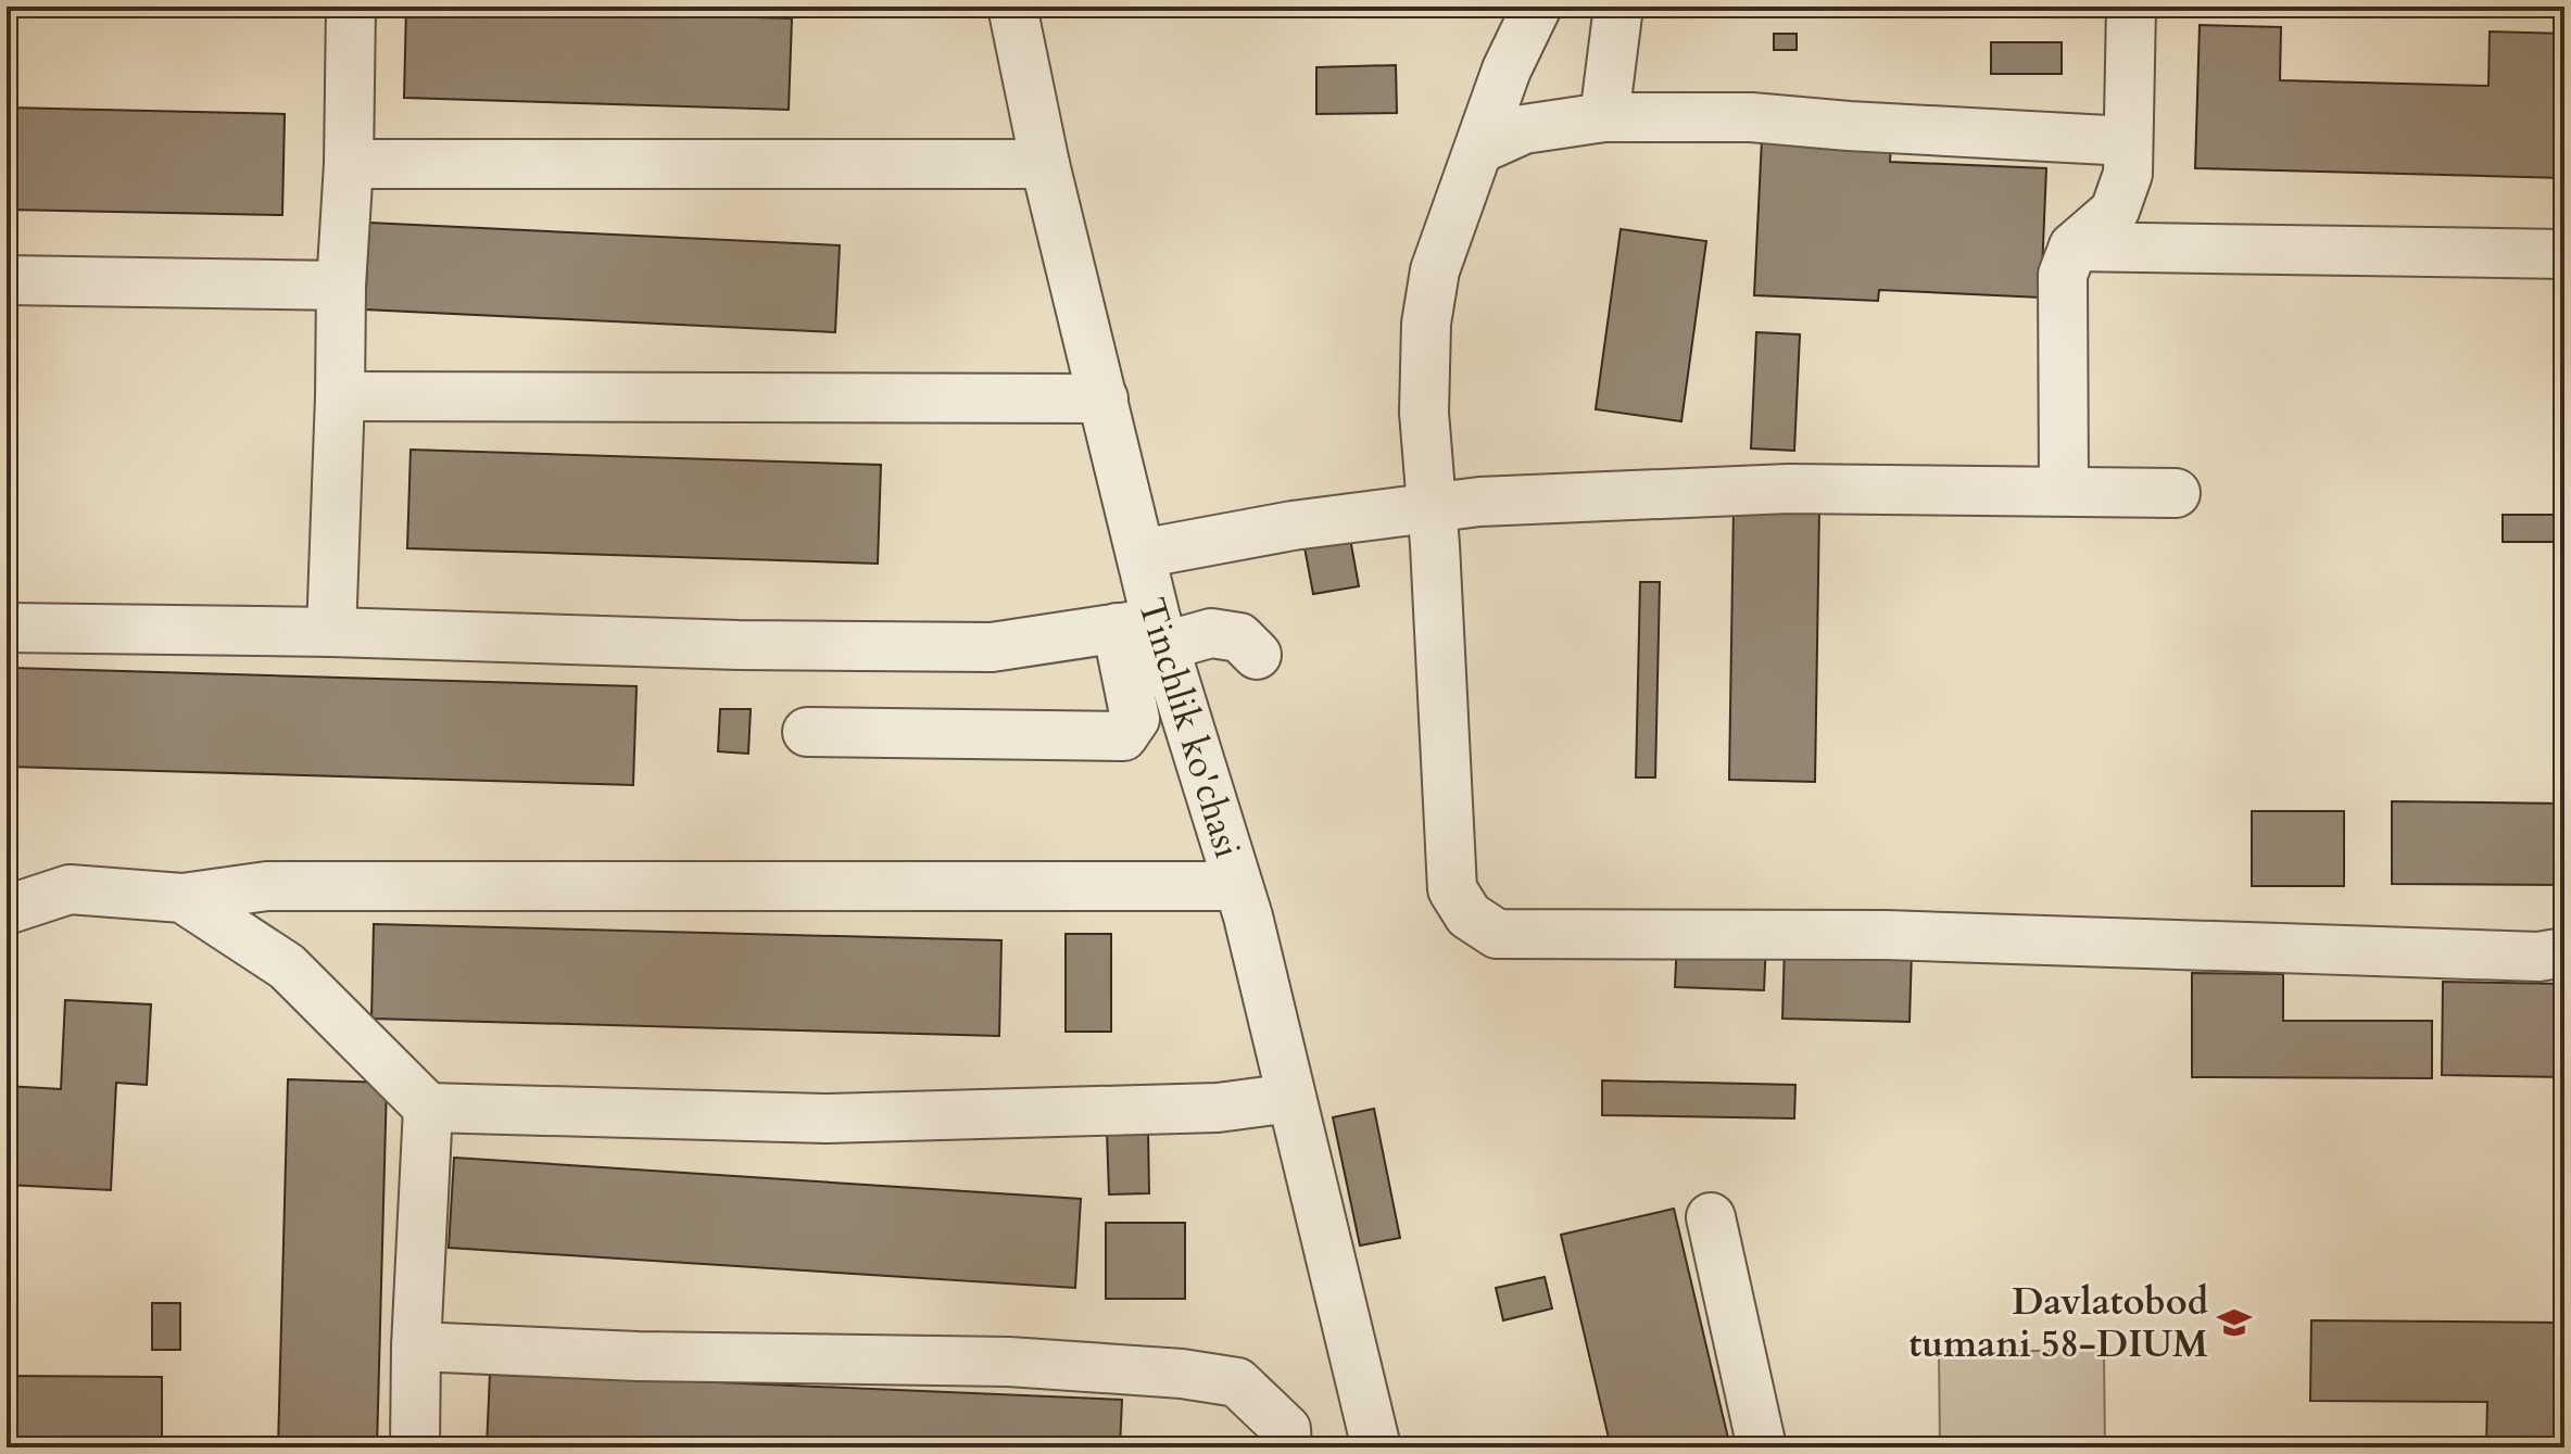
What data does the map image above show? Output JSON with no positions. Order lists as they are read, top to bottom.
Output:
{
  "streets": {
    "street": ["Tinchlik ko'chasi"]
  },
  "places": {
    "school or university": ["Davlatobod tumani 58-DIUM"]
  }
}
